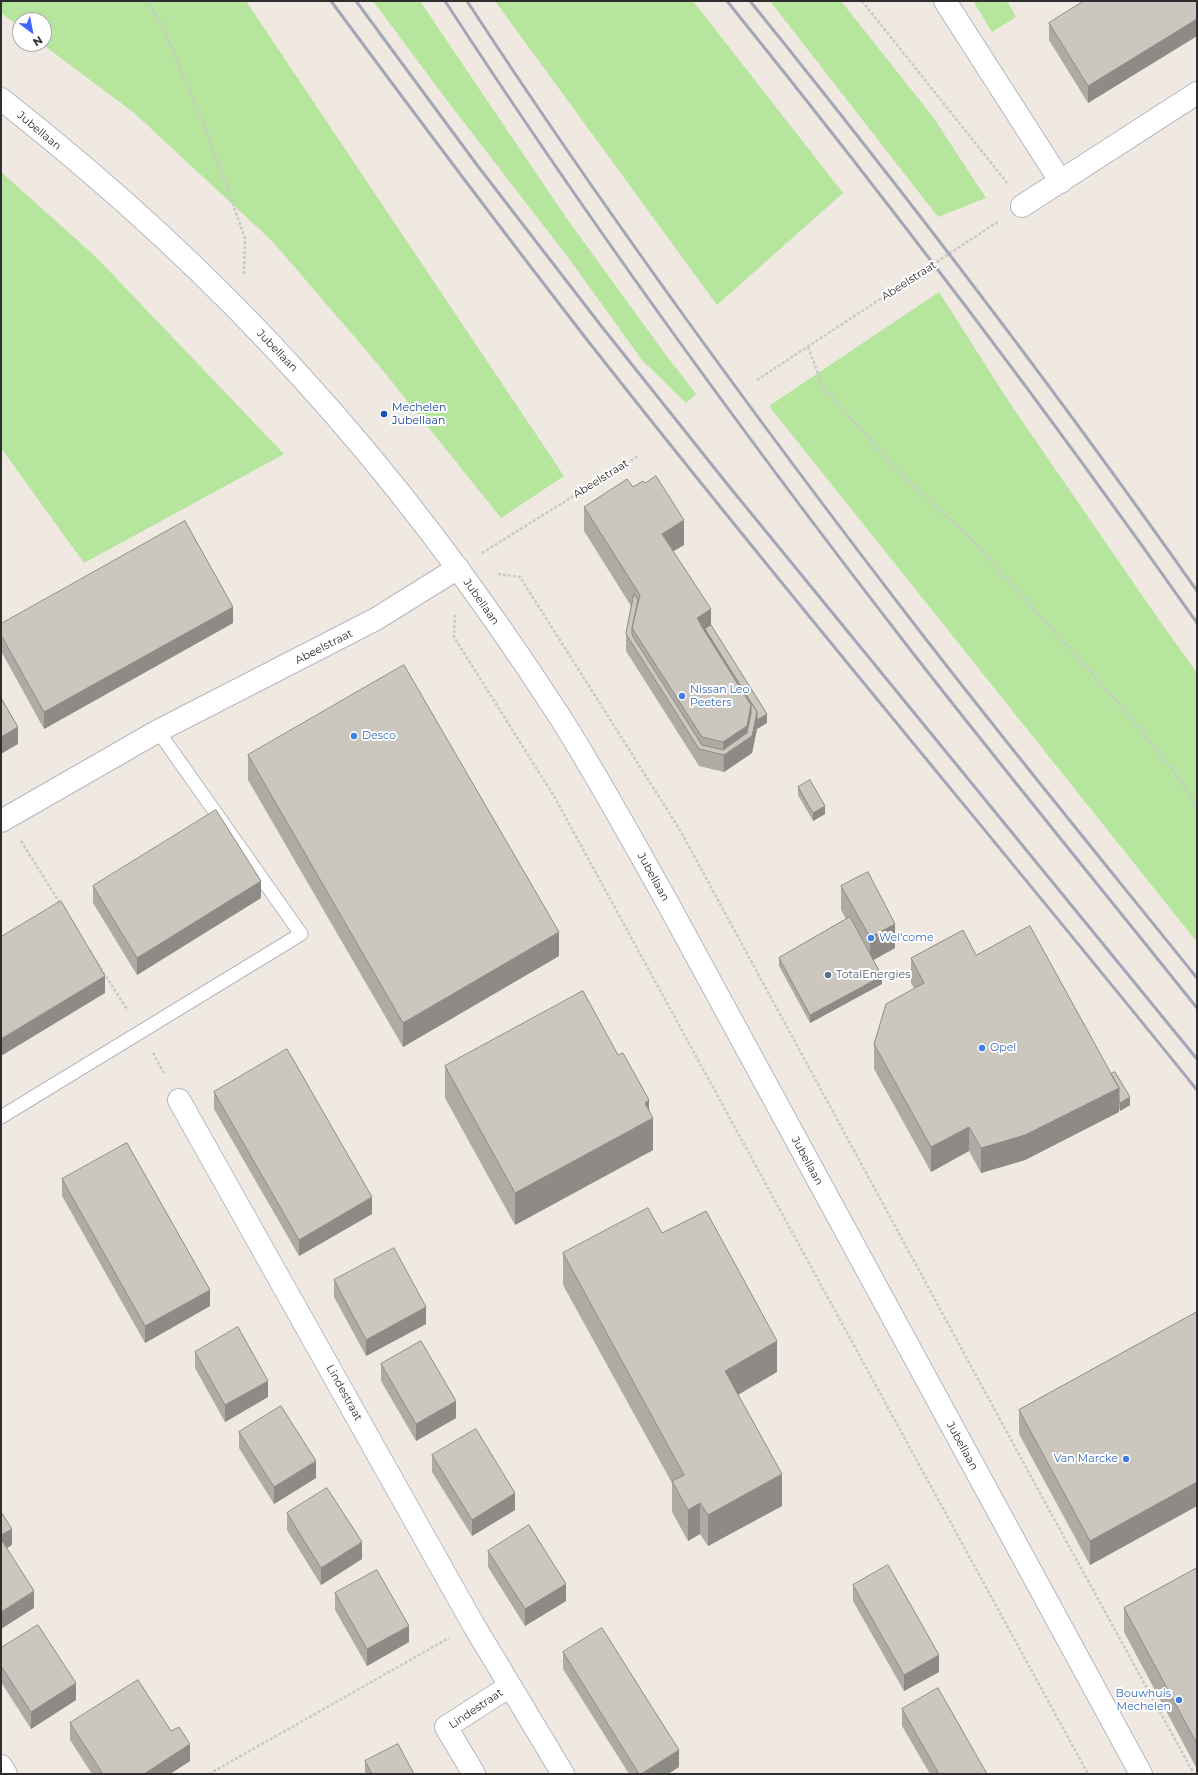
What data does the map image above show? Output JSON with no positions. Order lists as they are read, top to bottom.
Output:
{
  "streets": {
    "main road": ["Jubellaan", "Abeelstraat", "Lindestraat"]
  },
  "crossings": [
    ["Jubellaan", "Abeelstraat"]
  ],
  "places": [
    "Mechelen Jubellaan",
    "Nissan Leo Peeters",
    "Desco",
    "Wel'come",
    "TotalEnergies",
    "Opel",
    "Van Marcke",
    "Bouwhuis Mechelen"
  ],
  "north": "bottom right"
}
